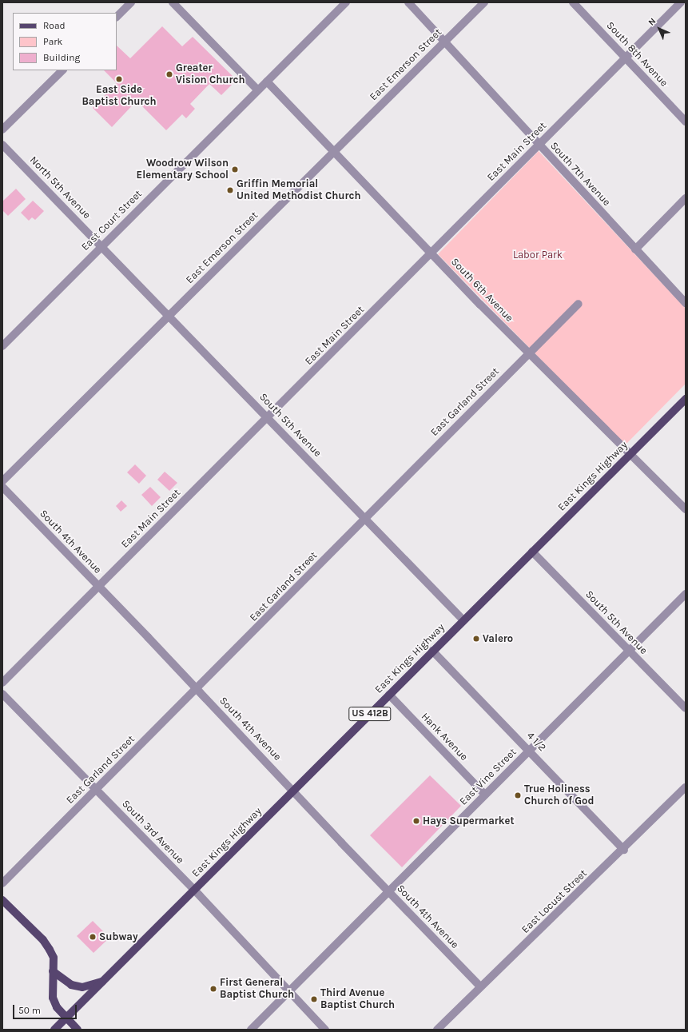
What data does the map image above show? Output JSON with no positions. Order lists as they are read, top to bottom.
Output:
{
  "streets": {
    "main road": ["East Kings Highway", "US 412B"],
    "street": [
      "South 8th Avenue",
      "East Emerson Street",
      "East Main Street",
      "South 7th Avenue",
      "North 5th Avenue",
      "East Court Street",
      "South 6th Avenue",
      "East Garland Street",
      "South 5th Avenue",
      "South 4th Avenue",
      "Hank Avenue",
      "4 1/2",
      "East Vine Street",
      "South 3rd Avenue",
      "East Locust Street"
    ]
  },
  "crossings": [
    ["South 8th Avenue", "East Main Street"],
    ["East Emerson Street", "South 7th Avenue"],
    ["East Emerson Street", "South 6th Avenue"],
    ["East Emerson Street", "South 5th Avenue"],
    ["East Main Street", "South 7th Avenue"],
    ["East Main Street", "South 6th Avenue"],
    ["East Main Street", "South 5th Avenue"],
    ["East Main Street", "South 4th Avenue"],
    ["North 5th Avenue", "East Court Street"],
    ["North 5th Avenue", "South 5th Avenue"],
    ["East Court Street", "South 6th Avenue"],
    ["East Court Street", "South 5th Avenue"],
    ["South 6th Avenue", "East Garland Street"],
    ["South 6th Avenue", "East Kings Highway"],
    ["East Garland Street", "South 5th Avenue"],
    ["East Garland Street", "South 4th Avenue"],
    ["East Garland Street", "South 3rd Avenue"],
    ["South 5th Avenue", "East Kings Highway"],
    ["South 5th Avenue", "East Vine Street"],
    ["East Kings Highway", "South 4th Avenue"],
    ["East Kings Highway", "Hank Avenue"],
    ["East Kings Highway", "4 1/2"],
    ["East Kings Highway", "South 3rd Avenue"],
    ["South 4th Avenue", "East Vine Street"],
    ["South 4th Avenue", "East Locust Street"],
    ["Hank Avenue", "East Vine Street"],
    ["4 1/2", "East Vine Street"],
    ["4 1/2", "East Locust Street"],
    ["East Vine Street", "South 3rd Avenue"]
  ],
  "parks": ["Labor Park"],
  "places": [
    "Greater Vision Church",
    "East Side Baptist Church",
    "Woodrow Wilson Elementary School",
    "Griffin Memorial United Methodist Church",
    "Valero",
    "True Holiness Church of God",
    "Hays Supermarket",
    "Subway",
    "First General Baptist Church",
    "Third Avenue Baptist Church"
  ],
  "legend": ["Road", "Park", "Building"],
  "scale_bar": "50 m",
  "north": "top left"
}
